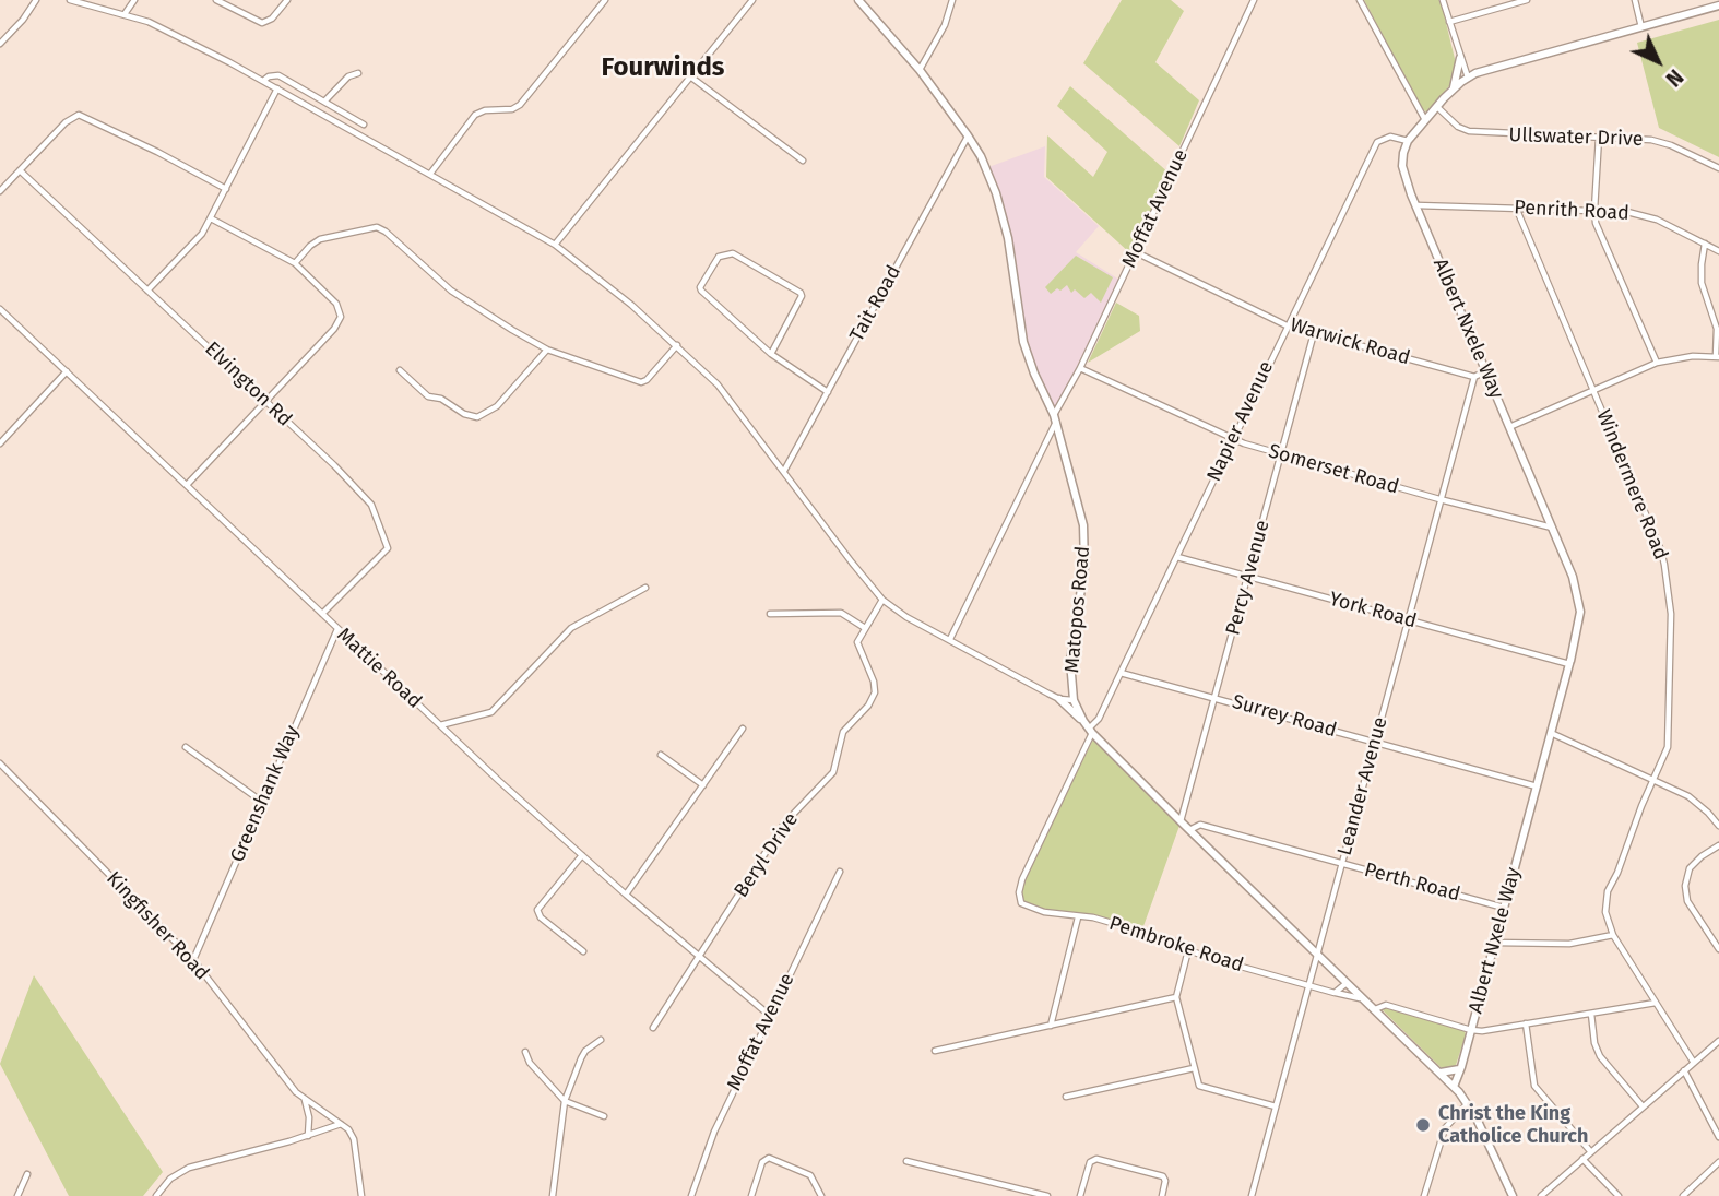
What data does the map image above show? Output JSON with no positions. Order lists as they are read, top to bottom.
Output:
{
  "streets": {
    "main road": ["Albert Nxele Way", "Matopos Road"],
    "street": [
      "Ullswater Drive",
      "Moffat Avenue",
      "Penrith Road",
      "Tait Road",
      "Warwick Road",
      "Elvington Rd",
      "Napier Avenue",
      "Somerset Road",
      "Windermere Road",
      "Percy Avenue",
      "York Road",
      "Mattie Road",
      "Surrey Road",
      "Leander Avenue",
      "Greenshank Way",
      "Beryl Drive",
      "Perth Road",
      "Kingfisher Road",
      "Pembroke Road"
    ]
  },
  "crossings": [
    ["Moffat Avenue", "Warwick Road"],
    ["Moffat Avenue", "Somerset Road"],
    ["Moffat Avenue", "Matopos Road"],
    ["Moffat Avenue", "Mattie Road"],
    ["Penrith Road", "Albert Nxele Way"],
    ["Penrith Road", "Windermere Road"],
    ["Tait Road", "Matopos Road"],
    ["Albert Nxele Way", "Napier Avenue"],
    ["Albert Nxele Way", "Somerset Road"],
    ["Albert Nxele Way", "York Road"],
    ["Albert Nxele Way", "Surrey Road"],
    ["Albert Nxele Way", "Perth Road"],
    ["Warwick Road", "Napier Avenue"],
    ["Warwick Road", "Percy Avenue"],
    ["Warwick Road", "Leander Avenue"],
    ["Elvington Rd", "Mattie Road"],
    ["Napier Avenue", "Somerset Road"],
    ["Napier Avenue", "Matopos Road"],
    ["Napier Avenue", "York Road"],
    ["Napier Avenue", "Surrey Road"],
    ["Napier Avenue", "Pembroke Road"],
    ["Somerset Road", "Percy Avenue"],
    ["Somerset Road", "Leander Avenue"],
    ["Percy Avenue", "Matopos Road"],
    ["Percy Avenue", "York Road"],
    ["Percy Avenue", "Surrey Road"],
    ["Matopos Road", "Leander Avenue"],
    ["Matopos Road", "Perth Road"],
    ["Matopos Road", "Pembroke Road"],
    ["York Road", "Leander Avenue"],
    ["Mattie Road", "Greenshank Way"],
    ["Mattie Road", "Beryl Drive"],
    ["Surrey Road", "Leander Avenue"],
    ["Leander Avenue", "Perth Road"],
    ["Leander Avenue", "Pembroke Road"],
    ["Greenshank Way", "Kingfisher Road"]
  ],
  "districts": ["Fourwinds"],
  "places": ["Christ the King Catholice Church"],
  "north": "bottom right"
}
